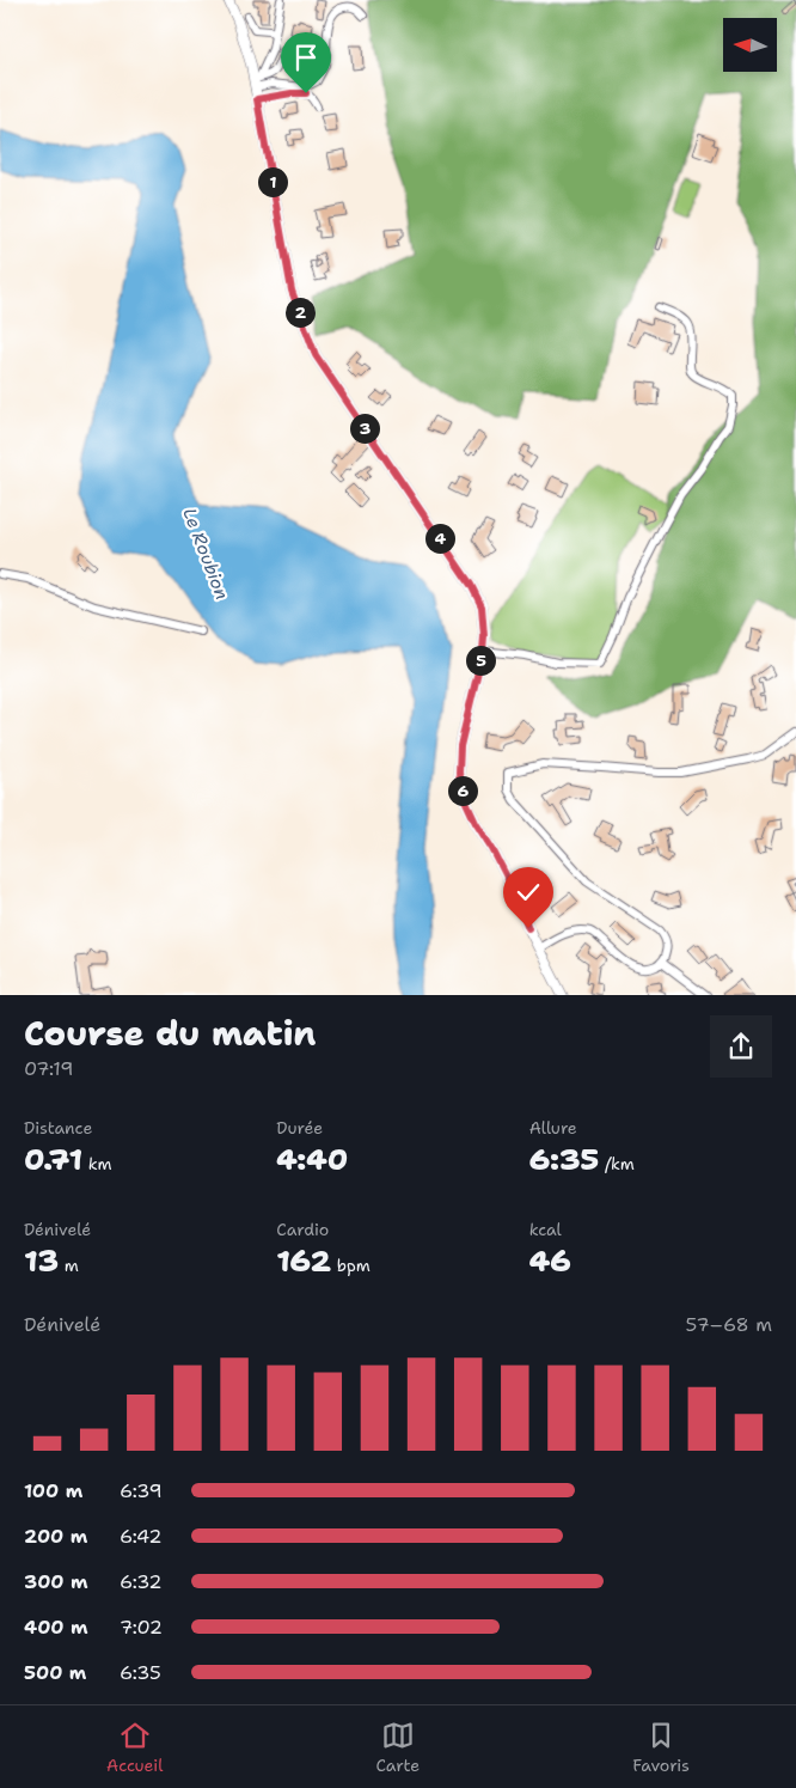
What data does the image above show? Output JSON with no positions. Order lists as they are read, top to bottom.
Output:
{
  "water": ["Le Roubion"],
  "north": "left",
  "page": {
    "pins": [
      "1",
      "2",
      "3",
      "4",
      "5",
      "6"
    ],
    "heading": ["Course du matin", "07:19"],
    "stats": [
      ["Distance", "0.71 km"],
      ["Durée", "4:40"],
      ["Allure", "6:35 /km"],
      ["Dénivelé", "13 m"],
      ["Cardio", "162 bpm"],
      ["kcal", "46"]
    ],
    "chart": ["Dénivelé", "57–68 m"],
    "list": [
      {
        "name": "100 m",
        "note": "6:39"
      },
      {
        "name": "200 m",
        "note": "6:42"
      },
      {
        "name": "300 m",
        "note": "6:32"
      },
      {
        "name": "400 m",
        "note": "7:02"
      },
      {
        "name": "500 m",
        "note": "6:35"
      }
    ],
    "tabs": ["Accueil", "Carte", "Favoris"]
  }
}
